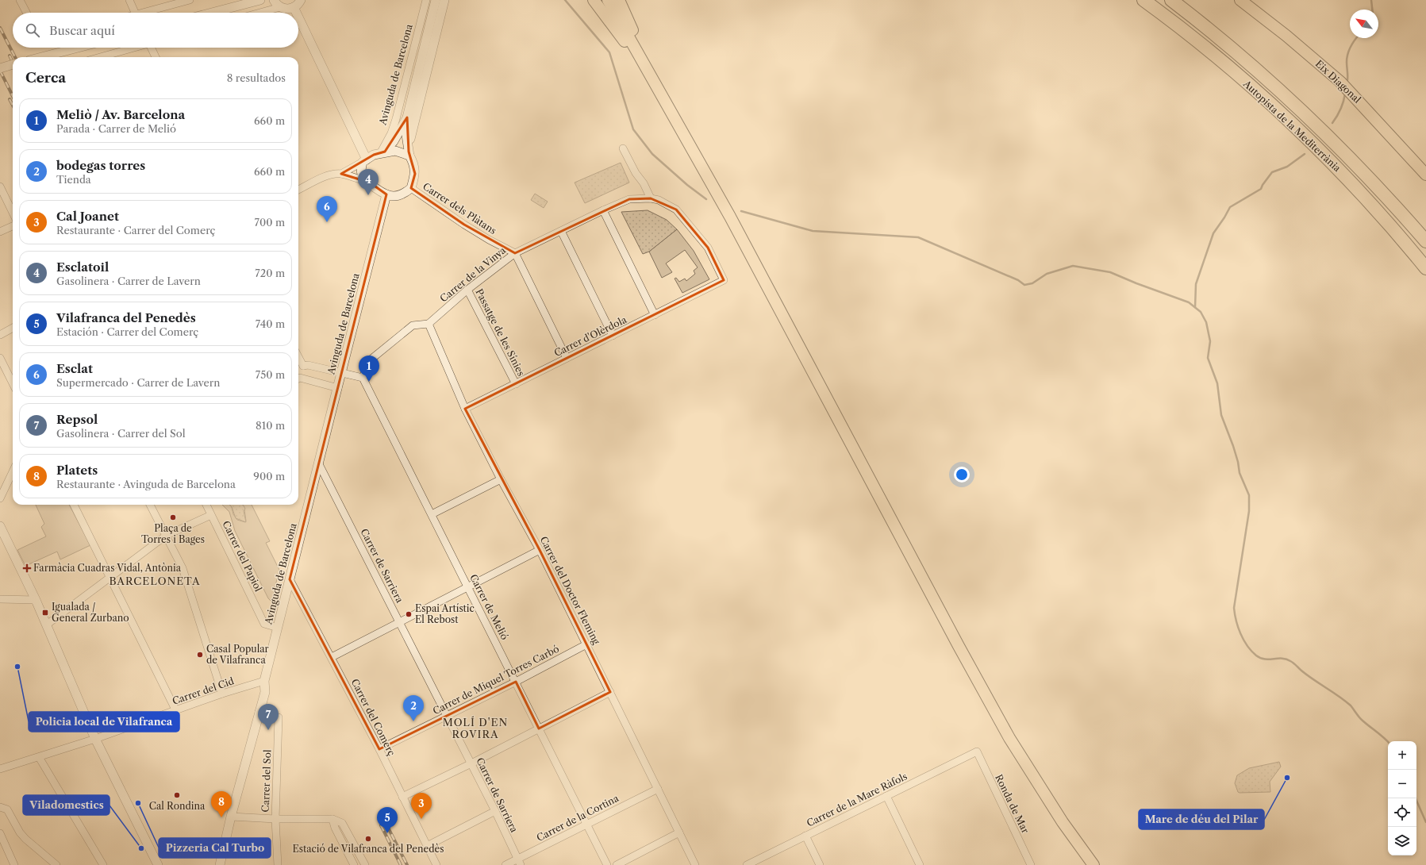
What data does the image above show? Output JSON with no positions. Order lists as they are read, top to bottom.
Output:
{
  "streets": {
    "highway": ["Eix Diagonal", "Autopista de la Mediterrània"],
    "street": [
      "Avinguda de Barcelona",
      "Carrer dels Plàtans",
      "Carrer de la Vinya",
      "Passatge de les Sínies",
      "Carrer d'Olèrdola",
      "Carrer del Papiol",
      "Carrer de Sarriera",
      "Carrer del Doctor Fleming",
      "Carrer de Melió",
      "Carrer de Miquel Torres Carbó",
      "Carrer del Cid",
      "Carrer del Comerç",
      "Carrer del Sol",
      "Carrer de la Mare Ràfols",
      "Ronda de Mar",
      "Carrer de la Cortina"
    ]
  },
  "crossings": [
    ["Avinguda de Barcelona", "Carrer dels Plàtans"],
    ["Avinguda de Barcelona", "Carrer del Papiol"],
    ["Avinguda de Barcelona", "Carrer de Sarriera"],
    ["Avinguda de Barcelona", "Carrer del Cid"],
    ["Avinguda de Barcelona", "Carrer del Comerç"],
    ["Avinguda de Barcelona", "Carrer del Sol"],
    ["Carrer dels Plàtans", "Carrer de la Vinya"],
    ["Carrer de la Vinya", "Passatge de les Sínies"],
    ["Carrer de la Vinya", "Carrer d'Olèrdola"],
    ["Carrer de la Vinya", "Carrer del Doctor Fleming"],
    ["Passatge de les Sínies", "Carrer d'Olèrdola"],
    ["Carrer d'Olèrdola", "Carrer del Doctor Fleming"],
    ["Carrer de Sarriera", "Carrer de Miquel Torres Carbó"],
    ["Carrer de Sarriera", "Carrer de la Cortina"],
    ["Carrer del Doctor Fleming", "Carrer de Miquel Torres Carbó"],
    ["Carrer del Doctor Fleming", "Carrer de la Cortina"],
    ["Carrer de Melió", "Carrer de Miquel Torres Carbó"],
    ["Carrer de Melió", "Carrer de la Cortina"],
    ["Carrer de Miquel Torres Carbó", "Carrer del Comerç"],
    ["Carrer de la Mare Ràfols", "Ronda de Mar"]
  ],
  "districts": ["BARCELONETA", "MOLÍ D'EN ROVIRA"],
  "places": {
    "other": [
      "Plaça de Torres i Bages",
      "Espai Artístic El Rebost",
      "Casal Popular de Vilafranca",
      "Policia local de Vilafranca",
      "Mare de déu del Pilar",
      "Cal Rondina",
      "Pizzeria Cal Turbo",
      "Estació de Vilafranca del Penedès",
      "Viladomestics"
    ],
    "health": ["Farmàcia Cuadras Vidal, Antònia"],
    "transit": ["Igualada / General Zurbano"]
  },
  "north": "top left",
  "page": {
    "search": "Buscar aquí",
    "heading": ["Cerca", "8 resultados"],
    "list": [
      {
        "mark": "1",
        "name": "Meliò / Av. Barcelona",
        "note": "Parada · Carrer de Melió",
        "value": "660 m"
      },
      {
        "mark": "2",
        "name": "bodegas torres",
        "note": "Tienda",
        "value": "660 m"
      },
      {
        "mark": "3",
        "name": "Cal Joanet",
        "note": "Restaurante · Carrer del Comerç",
        "value": "700 m"
      },
      {
        "mark": "4",
        "name": "Esclatoil",
        "note": "Gasolinera · Carrer de Lavern",
        "value": "720 m"
      },
      {
        "mark": "5",
        "name": "Vilafranca del Penedès",
        "note": "Estación · Carrer del Comerç",
        "value": "740 m"
      },
      {
        "mark": "6",
        "name": "Esclat",
        "note": "Supermercado · Carrer de Lavern",
        "value": "750 m"
      },
      {
        "mark": "7",
        "name": "Repsol",
        "note": "Gasolinera · Carrer del Sol",
        "value": "810 m"
      },
      {
        "mark": "8",
        "name": "Platets",
        "note": "Restaurante · Avinguda de Barcelona",
        "value": "900 m"
      }
    ],
    "pins": [
      "4",
      "6",
      "1",
      "2",
      "7",
      "8",
      "3",
      "5"
    ],
    "map_buttons": ["+", "−"]
  }
}
